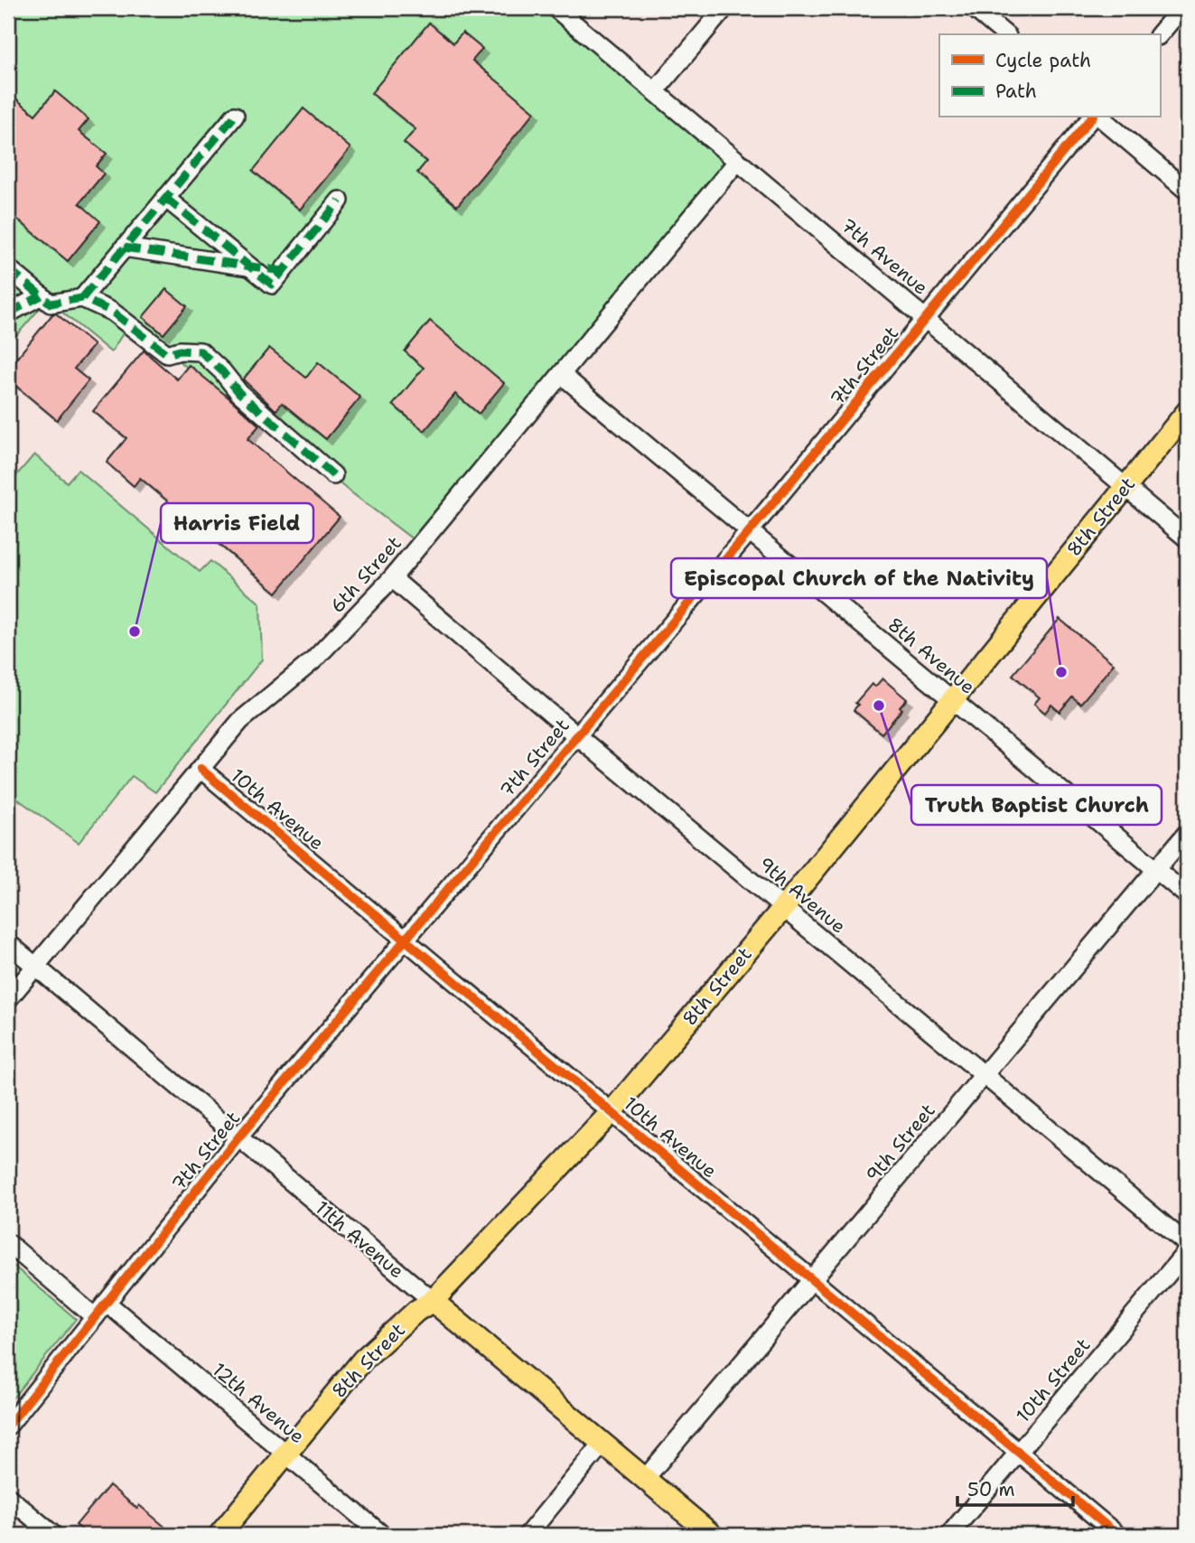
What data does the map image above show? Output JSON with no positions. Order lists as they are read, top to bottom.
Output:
{
  "streets": {
    "main road": ["8th Street", "11th Avenue"],
    "street": [
      "7th Avenue",
      "7th Street",
      "6th Street",
      "8th Avenue",
      "10th Avenue",
      "9th Avenue",
      "9th Street",
      "10th Street",
      "12th Avenue"
    ]
  },
  "crossings": [
    ["7th Avenue", "7th Street"],
    ["7th Avenue", "8th Street"],
    ["7th Avenue", "6th Street"],
    ["7th Street", "8th Avenue"],
    ["7th Street", "10th Avenue"],
    ["7th Street", "9th Avenue"],
    ["7th Street", "11th Avenue"],
    ["7th Street", "12th Avenue"],
    ["8th Street", "8th Avenue"],
    ["8th Street", "10th Avenue"],
    ["8th Street", "9th Avenue"],
    ["8th Street", "11th Avenue"],
    ["8th Street", "12th Avenue"],
    ["6th Street", "8th Avenue"],
    ["6th Street", "10th Avenue"],
    ["6th Street", "9th Avenue"],
    ["6th Street", "11th Avenue"],
    ["8th Avenue", "9th Street"],
    ["10th Avenue", "9th Street"],
    ["10th Avenue", "10th Street"],
    ["9th Avenue", "9th Street"],
    ["9th Street", "11th Avenue"]
  ],
  "places": ["Harris Field", "Episcopal Church of the Nativity", "Truth Baptist Church"],
  "legend": ["Cycle path", "Path"],
  "scale_bar": "50 m"
}
